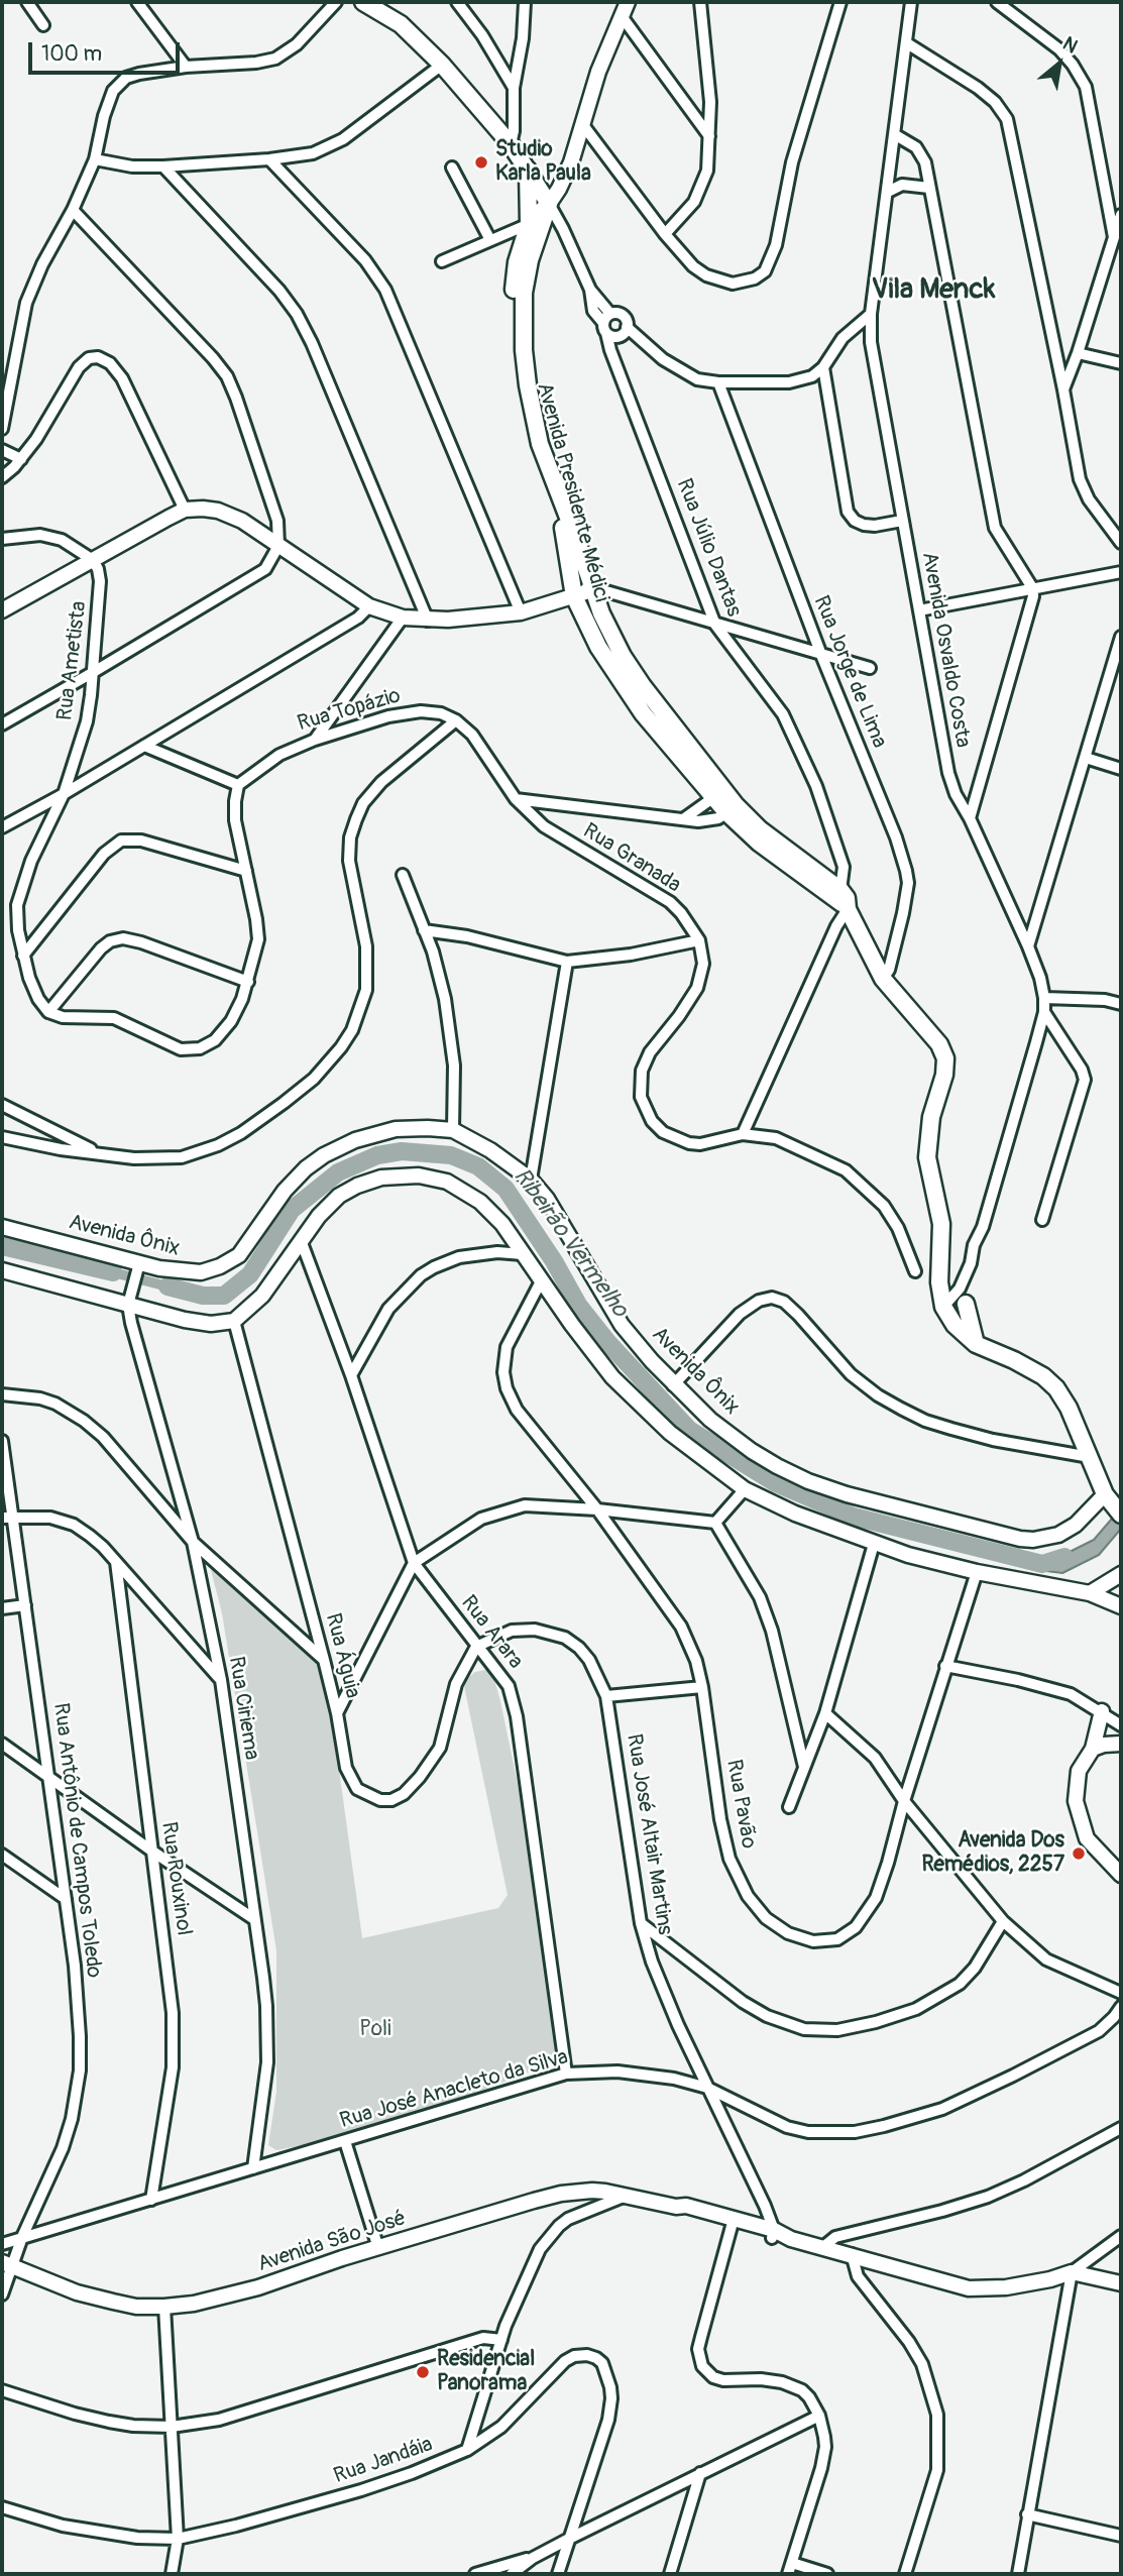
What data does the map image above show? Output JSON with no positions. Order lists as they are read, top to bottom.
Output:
{
  "streets": {
    "main road": ["Avenida Presidente Médici", "Avenida Ônix", "Avenida São José"],
    "street": [
      "Rua Júlio Dantas",
      "Avenida Osvaldo Costa",
      "Rua Ametista",
      "Rua Jorge de Lima",
      "Rua Topázio",
      "Rua Granada",
      "Rua Arara",
      "Rua Águia",
      "Rua Ciriema",
      "Rua Pavão",
      "Rua José Altair Martins",
      "Rua Antônio de Campos Toledo",
      "Rua Rouxinol",
      "Rua José Anacleto da Silva",
      "Rua Jandáia"
    ]
  },
  "crossings": [
    ["Avenida Presidente Médici", "Rua Júlio Dantas"],
    ["Avenida Presidente Médici", "Avenida Osvaldo Costa"],
    ["Avenida Presidente Médici", "Rua Jorge de Lima"],
    ["Avenida Presidente Médici", "Avenida Ônix"],
    ["Avenida Ônix", "Rua Ciriema"],
    ["Rua Arara", "Rua Águia"],
    ["Rua Arara", "Rua José Altair Martins"],
    ["Rua Arara", "Rua José Anacleto da Silva"],
    ["Rua Águia", "Rua José Altair Martins"],
    ["Rua Ciriema", "Rua José Anacleto da Silva"],
    ["Rua José Altair Martins", "Rua José Anacleto da Silva"],
    ["Rua José Altair Martins", "Avenida São José"],
    ["Rua Antônio de Campos Toledo", "Rua José Anacleto da Silva"],
    ["Rua Antônio de Campos Toledo", "Avenida São José"],
    ["Rua Rouxinol", "Rua José Anacleto da Silva"]
  ],
  "districts": ["Vila Menck"],
  "water": ["Ribeirão Vermelho"],
  "parks": ["Poli"],
  "places": ["Studio Karla Paula", "Avenida Dos Remédios, 2257", "Residencial Panorama"],
  "scale_bar": "100 m",
  "north": "top right"
}
